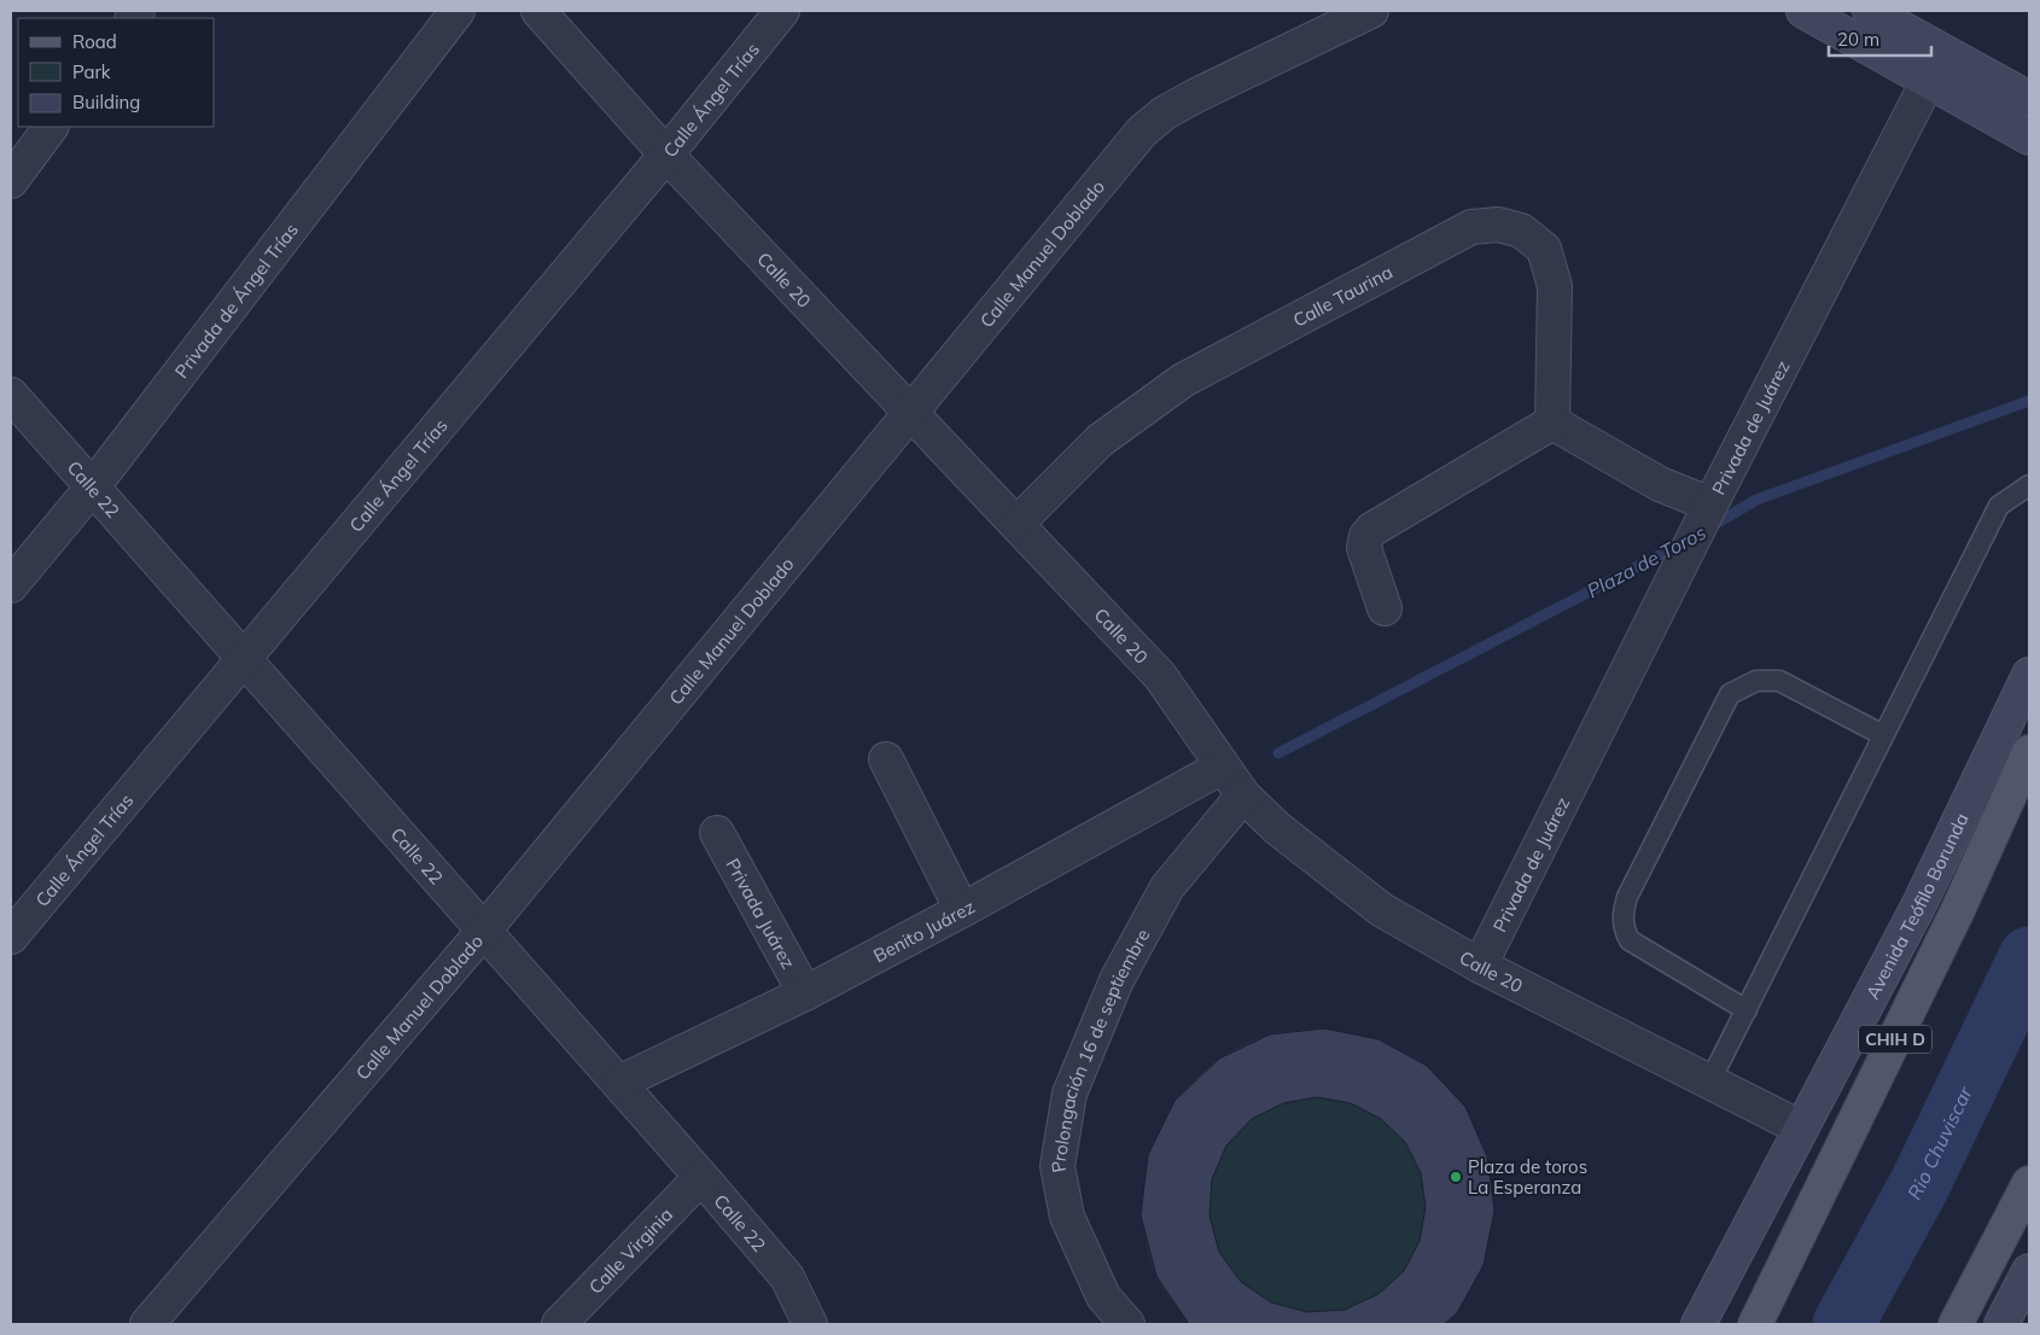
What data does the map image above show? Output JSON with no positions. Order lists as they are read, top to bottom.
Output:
{
  "streets": {
    "main road": ["Avenida Teófilo Borunda", "CHIH D"],
    "street": [
      "Calle Ángel Trías",
      "Calle Manuel Doblado",
      "Calle 20",
      "Calle Taurina",
      "Privada de Ángel Trías",
      "Privada de Juárez",
      "Calle 22",
      "Privada Juárez",
      "Benito Juárez",
      "Prolongación 16 de septiembre",
      "Calle Virginia"
    ]
  },
  "crossings": [
    ["Calle Ángel Trías", "Calle 20"],
    ["Calle Ángel Trías", "Calle 22"],
    ["Calle Manuel Doblado", "Calle 20"],
    ["Calle Manuel Doblado", "Calle 22"],
    ["Calle 20", "Calle Taurina"],
    ["Calle 20", "Privada de Juárez"],
    ["Calle 20", "Avenida Teófilo Borunda"],
    ["Calle 20", "Benito Juárez"],
    ["Calle 20", "Prolongación 16 de septiembre"],
    ["Privada de Ángel Trías", "Calle 22"],
    ["Calle 22", "Benito Juárez"],
    ["Calle 22", "Calle Virginia"],
    ["Privada Juárez", "Benito Juárez"]
  ],
  "water": ["Plaza de Toros", "Rio Chuviscar"],
  "places": ["Plaza de toros La Esperanza"],
  "legend": ["Road", "Park", "Building"],
  "scale_bar": "20 m"
}
